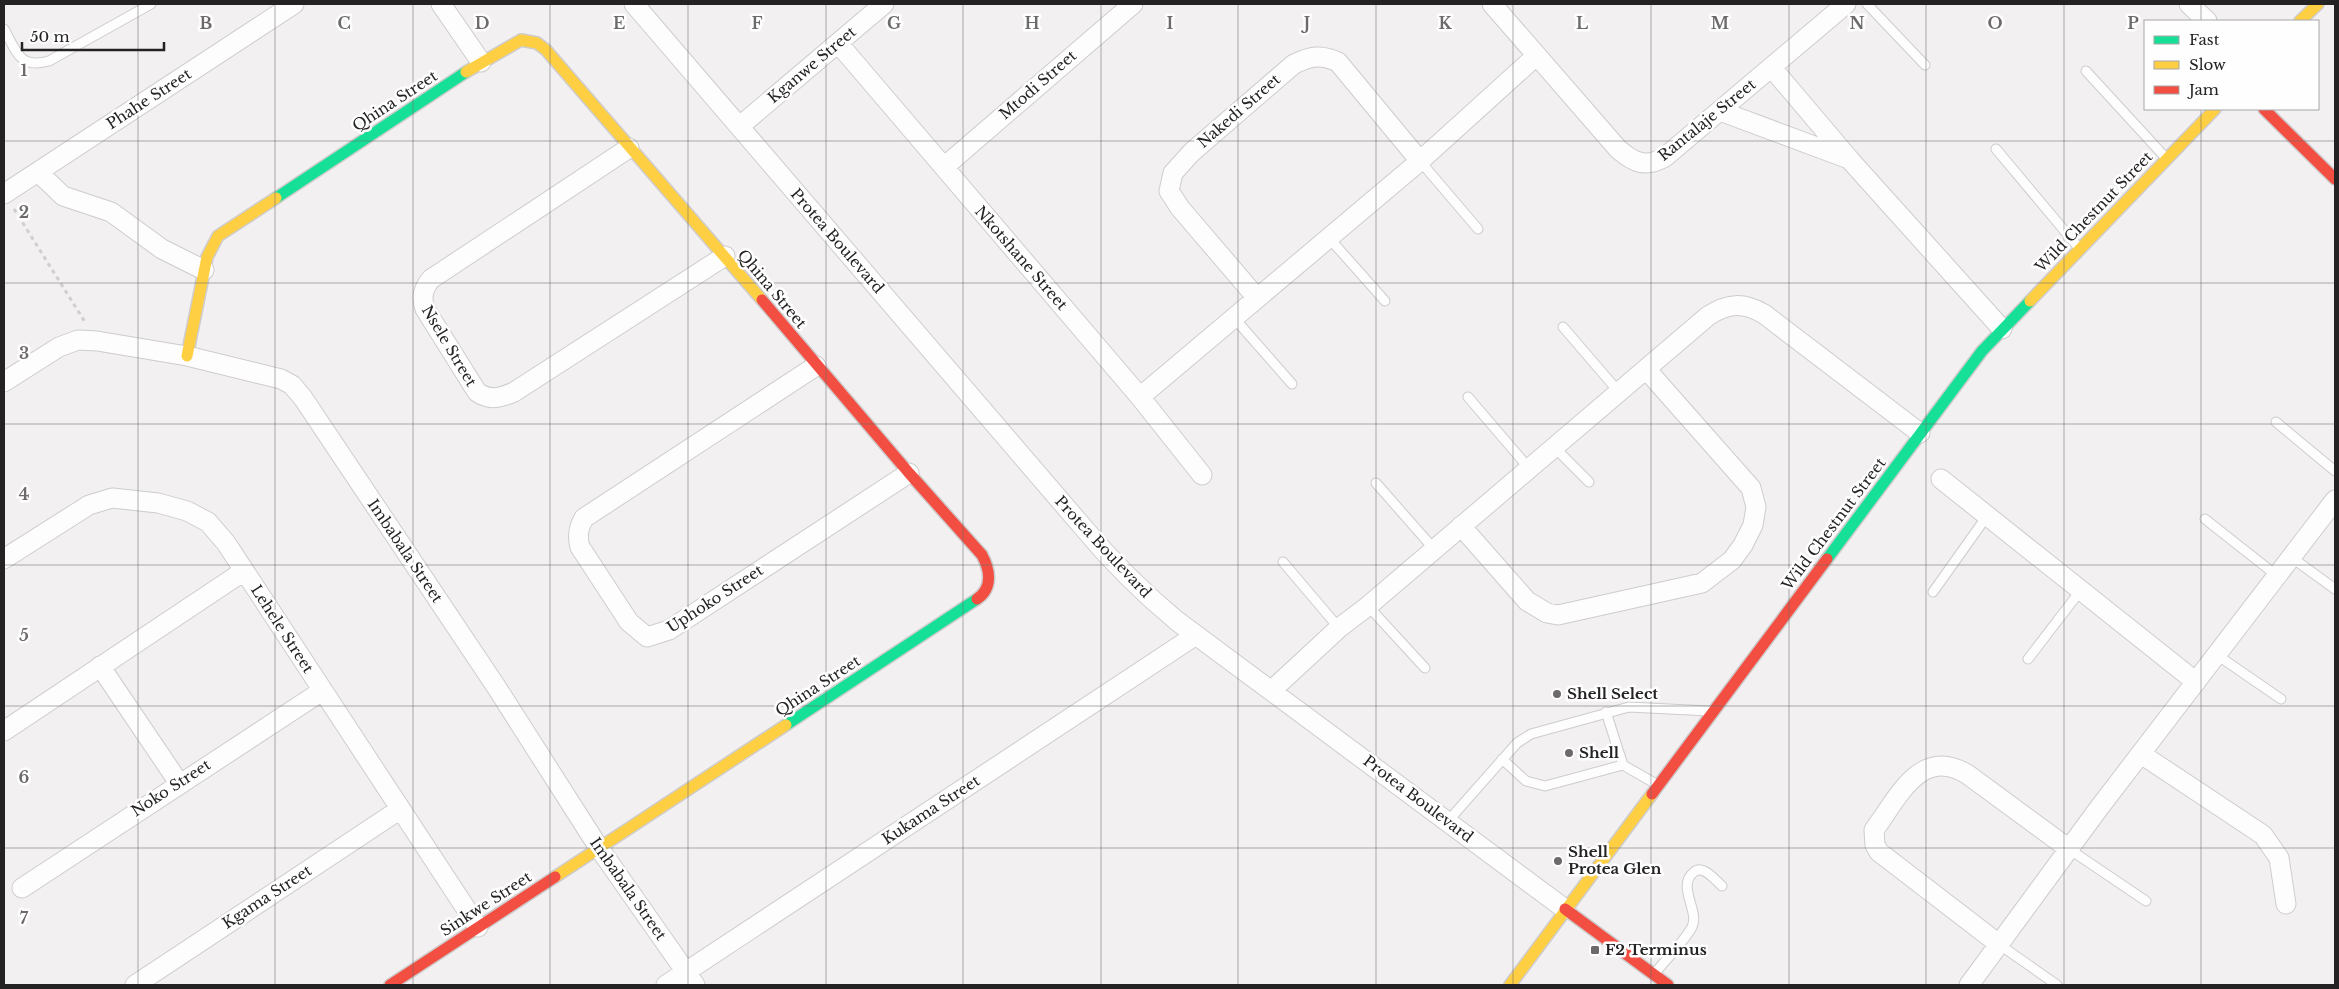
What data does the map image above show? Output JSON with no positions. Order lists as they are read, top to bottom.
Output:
{
  "streets": {
    "street": [
      "Kganwe Street",
      "Mtodi Street",
      "Phahe Street",
      "Qhina Street",
      "Nakedi Street",
      "Rantalaje Street",
      "Wild Chestnut Street",
      "Protea Boulevard",
      "Nkotshane Street",
      "Nsele Street",
      "Imbabala Street",
      "Uphoko Street",
      "Lehele Street",
      "Noko Street",
      "Kukama Street",
      "Kgama Street",
      "Sinkwe Street"
    ]
  },
  "crossings": [
    ["Kganwe Street", "Protea Boulevard"],
    ["Kganwe Street", "Nkotshane Street"],
    ["Mtodi Street", "Nkotshane Street"],
    ["Qhina Street", "Nsele Street"],
    ["Qhina Street", "Imbabala Street"],
    ["Qhina Street", "Uphoko Street"],
    ["Qhina Street", "Sinkwe Street"],
    ["Wild Chestnut Street", "Protea Boulevard"],
    ["Protea Boulevard", "Kukama Street"],
    ["Imbabala Street", "Kukama Street"],
    ["Imbabala Street", "Sinkwe Street"],
    ["Lehele Street", "Noko Street"],
    ["Lehele Street", "Kgama Street"],
    ["Lehele Street", "Sinkwe Street"]
  ],
  "places": {
    "other": ["Shell Select", "Shell", "Shell Protea Glen"],
    "transit": ["F2 Terminus"]
  },
  "legend": ["Fast", "Slow", "Jam"],
  "scale_bar": "50 m",
  "grid": {
    "columns": [
      "B",
      "C",
      "D",
      "E",
      "F",
      "G",
      "H",
      "I",
      "J",
      "K",
      "L",
      "M",
      "N",
      "O",
      "P"
    ],
    "rows": [
      "1",
      "2",
      "3",
      "4",
      "5",
      "6",
      "7"
    ]
  }
}
